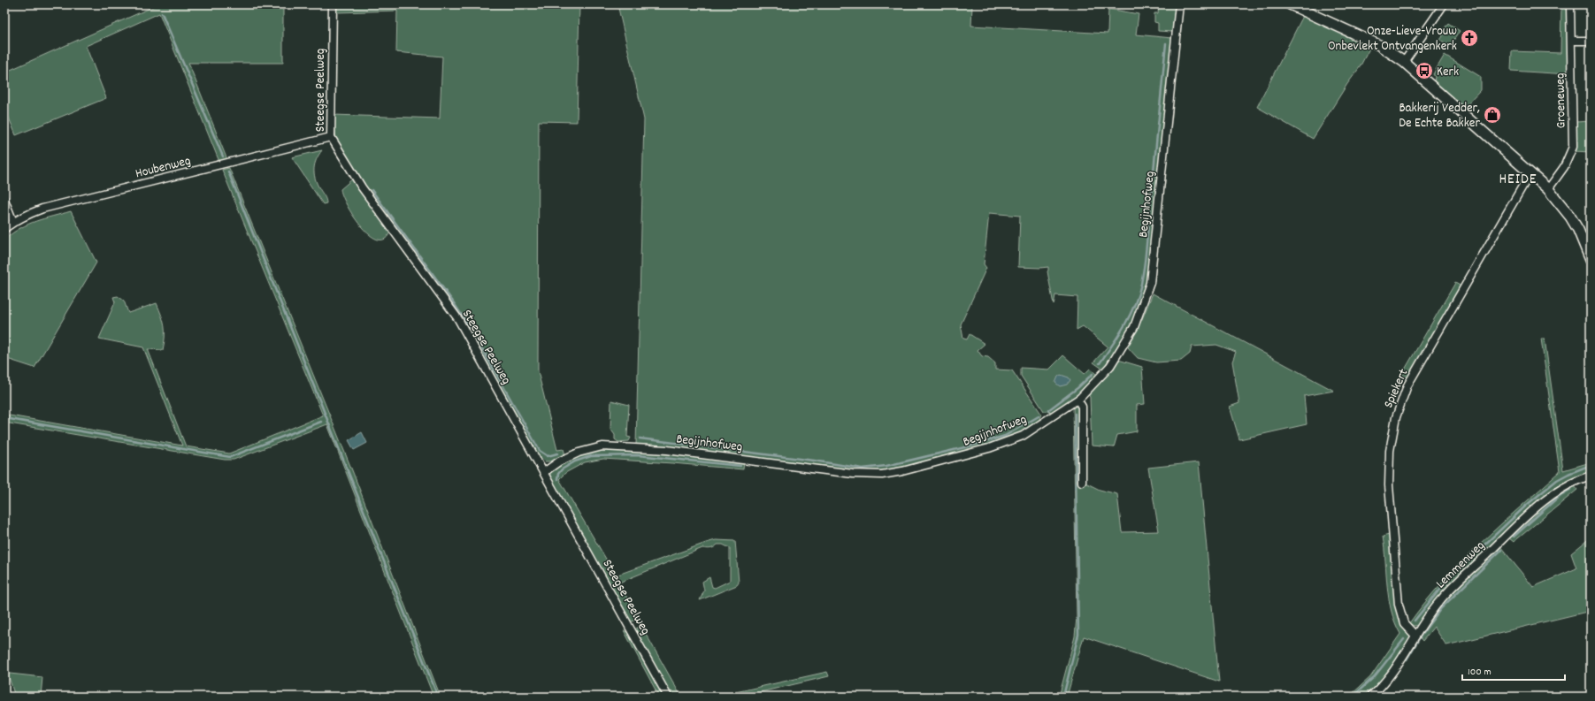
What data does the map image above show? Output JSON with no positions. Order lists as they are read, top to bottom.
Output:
{
  "streets": {
    "street": [
      "Steegse Peelweg",
      "Groeneweg",
      "Houbenweg",
      "Begijnhofweg",
      "Spiekert",
      "Lemmenweg"
    ]
  },
  "crossings": [
    ["Steegse Peelweg", "Houbenweg"],
    ["Steegse Peelweg", "Begijnhofweg"],
    ["Spiekert", "Lemmenweg"]
  ],
  "districts": ["HEIDE"],
  "places": {
    "church": ["Onze-Lieve-Vrouw Onbevlekt Ontvangenkerk"],
    "bus stop": ["Kerk"],
    "shop": ["Bakkerij Vedder, De Echte Bakker"]
  },
  "scale_bar": "100 m"
}
